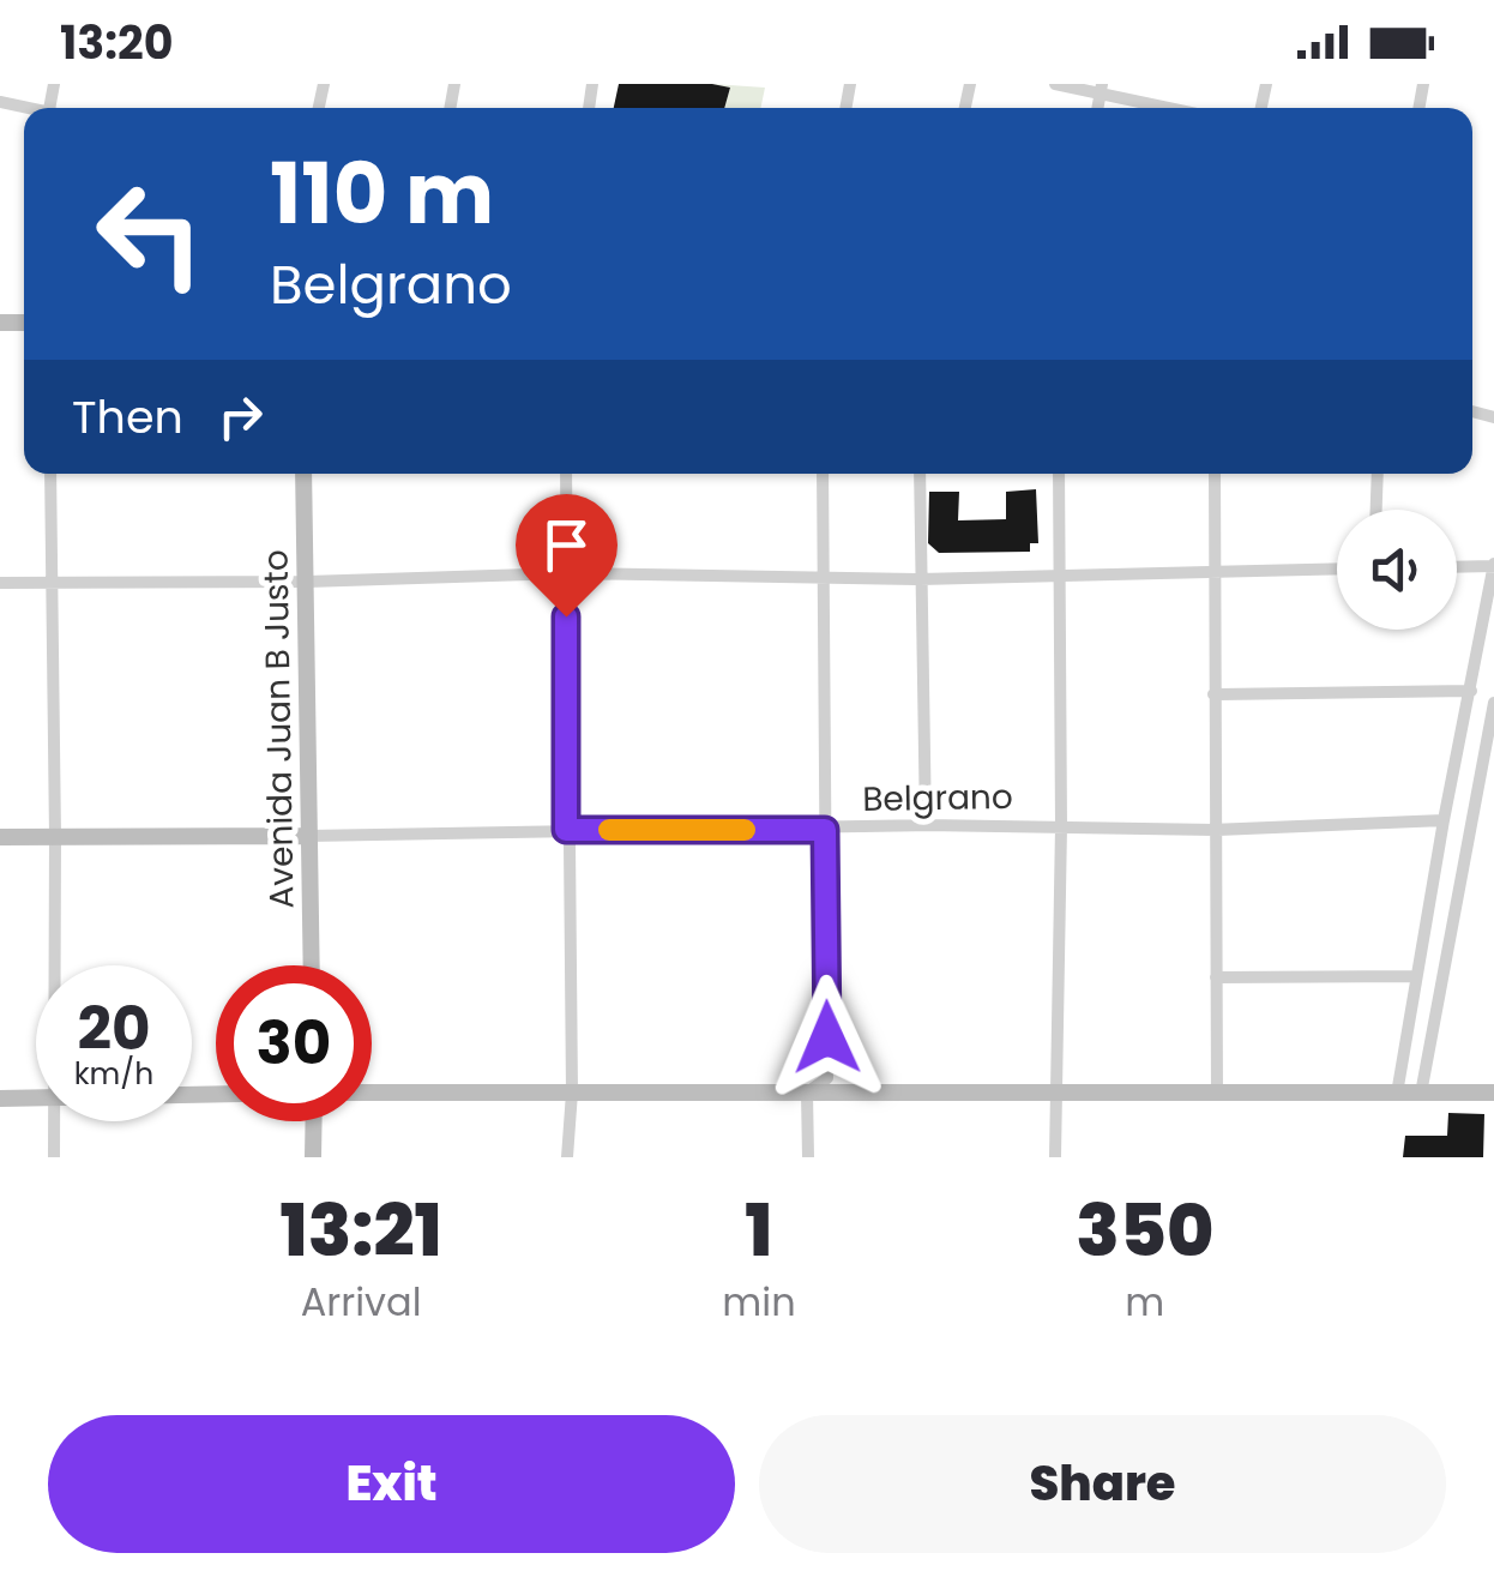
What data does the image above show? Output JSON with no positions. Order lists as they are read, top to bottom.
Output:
{
  "streets": {
    "street": ["Avenida Juan B Justo", "Belgrano"]
  },
  "crossings": [
    ["Avenida Juan B Justo", "Belgrano"]
  ],
  "page": {
    "status": "13:20",
    "turn": ["110 m", "Belgrano"],
    "then": "Then",
    "speed": "20 km/h",
    "limit": "30",
    "eta": [
      "13:21",
      "Arrival",
      "1",
      "min",
      "350",
      "m"
    ],
    "buttons": ["Exit", "Share"]
  }
}
